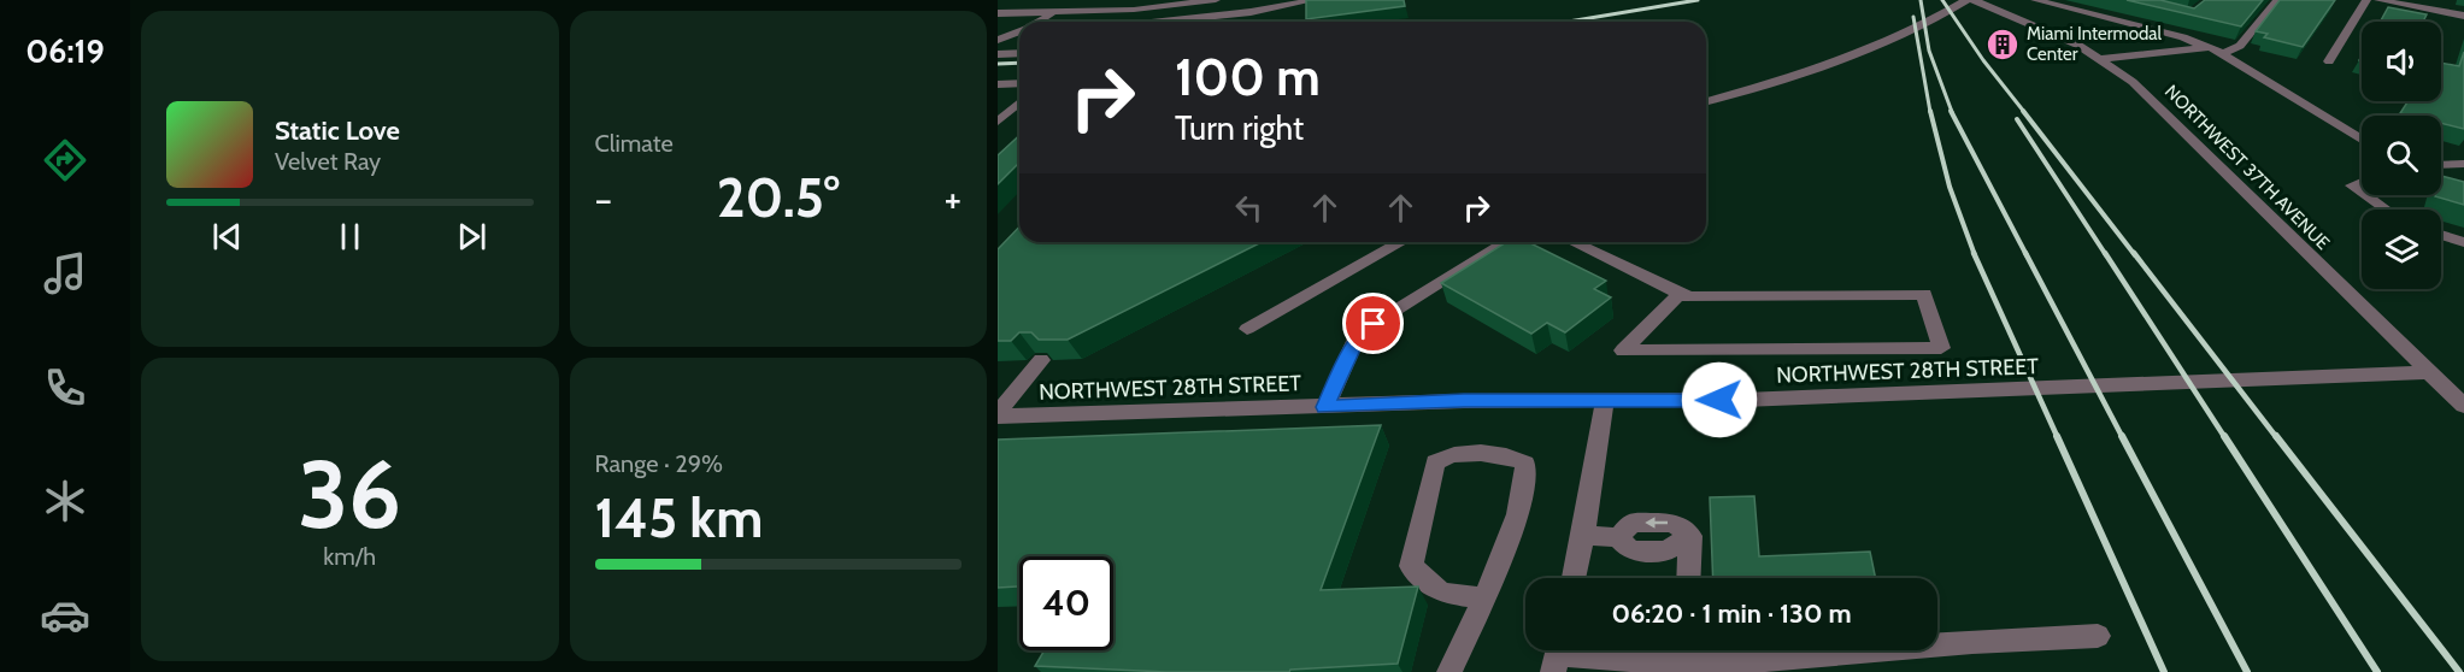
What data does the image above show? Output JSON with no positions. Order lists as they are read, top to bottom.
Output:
{
  "streets": {
    "street": ["NORTHWEST 37TH AVENUE", "NORTHWEST 28TH STREET"]
  },
  "crossings": [
    ["NORTHWEST 37TH AVENUE", "NORTHWEST 28TH STREET"]
  ],
  "places": {
    "building": ["Miami Intermodal Center"]
  },
  "page": {
    "tabs": "06:19",
    "tile": [
      "Climate",
      ["36", "km/h"],
      ["Range · 29%", "145 km"]
    ],
    "turn": ["100 m", "Turn right"],
    "song": ["Static Love", "Velvet Ray"],
    "heat": ["−", "20.5°", "+"],
    "limit": "40",
    "trip": "06:20 · 1 min · 130 m"
  }
}
